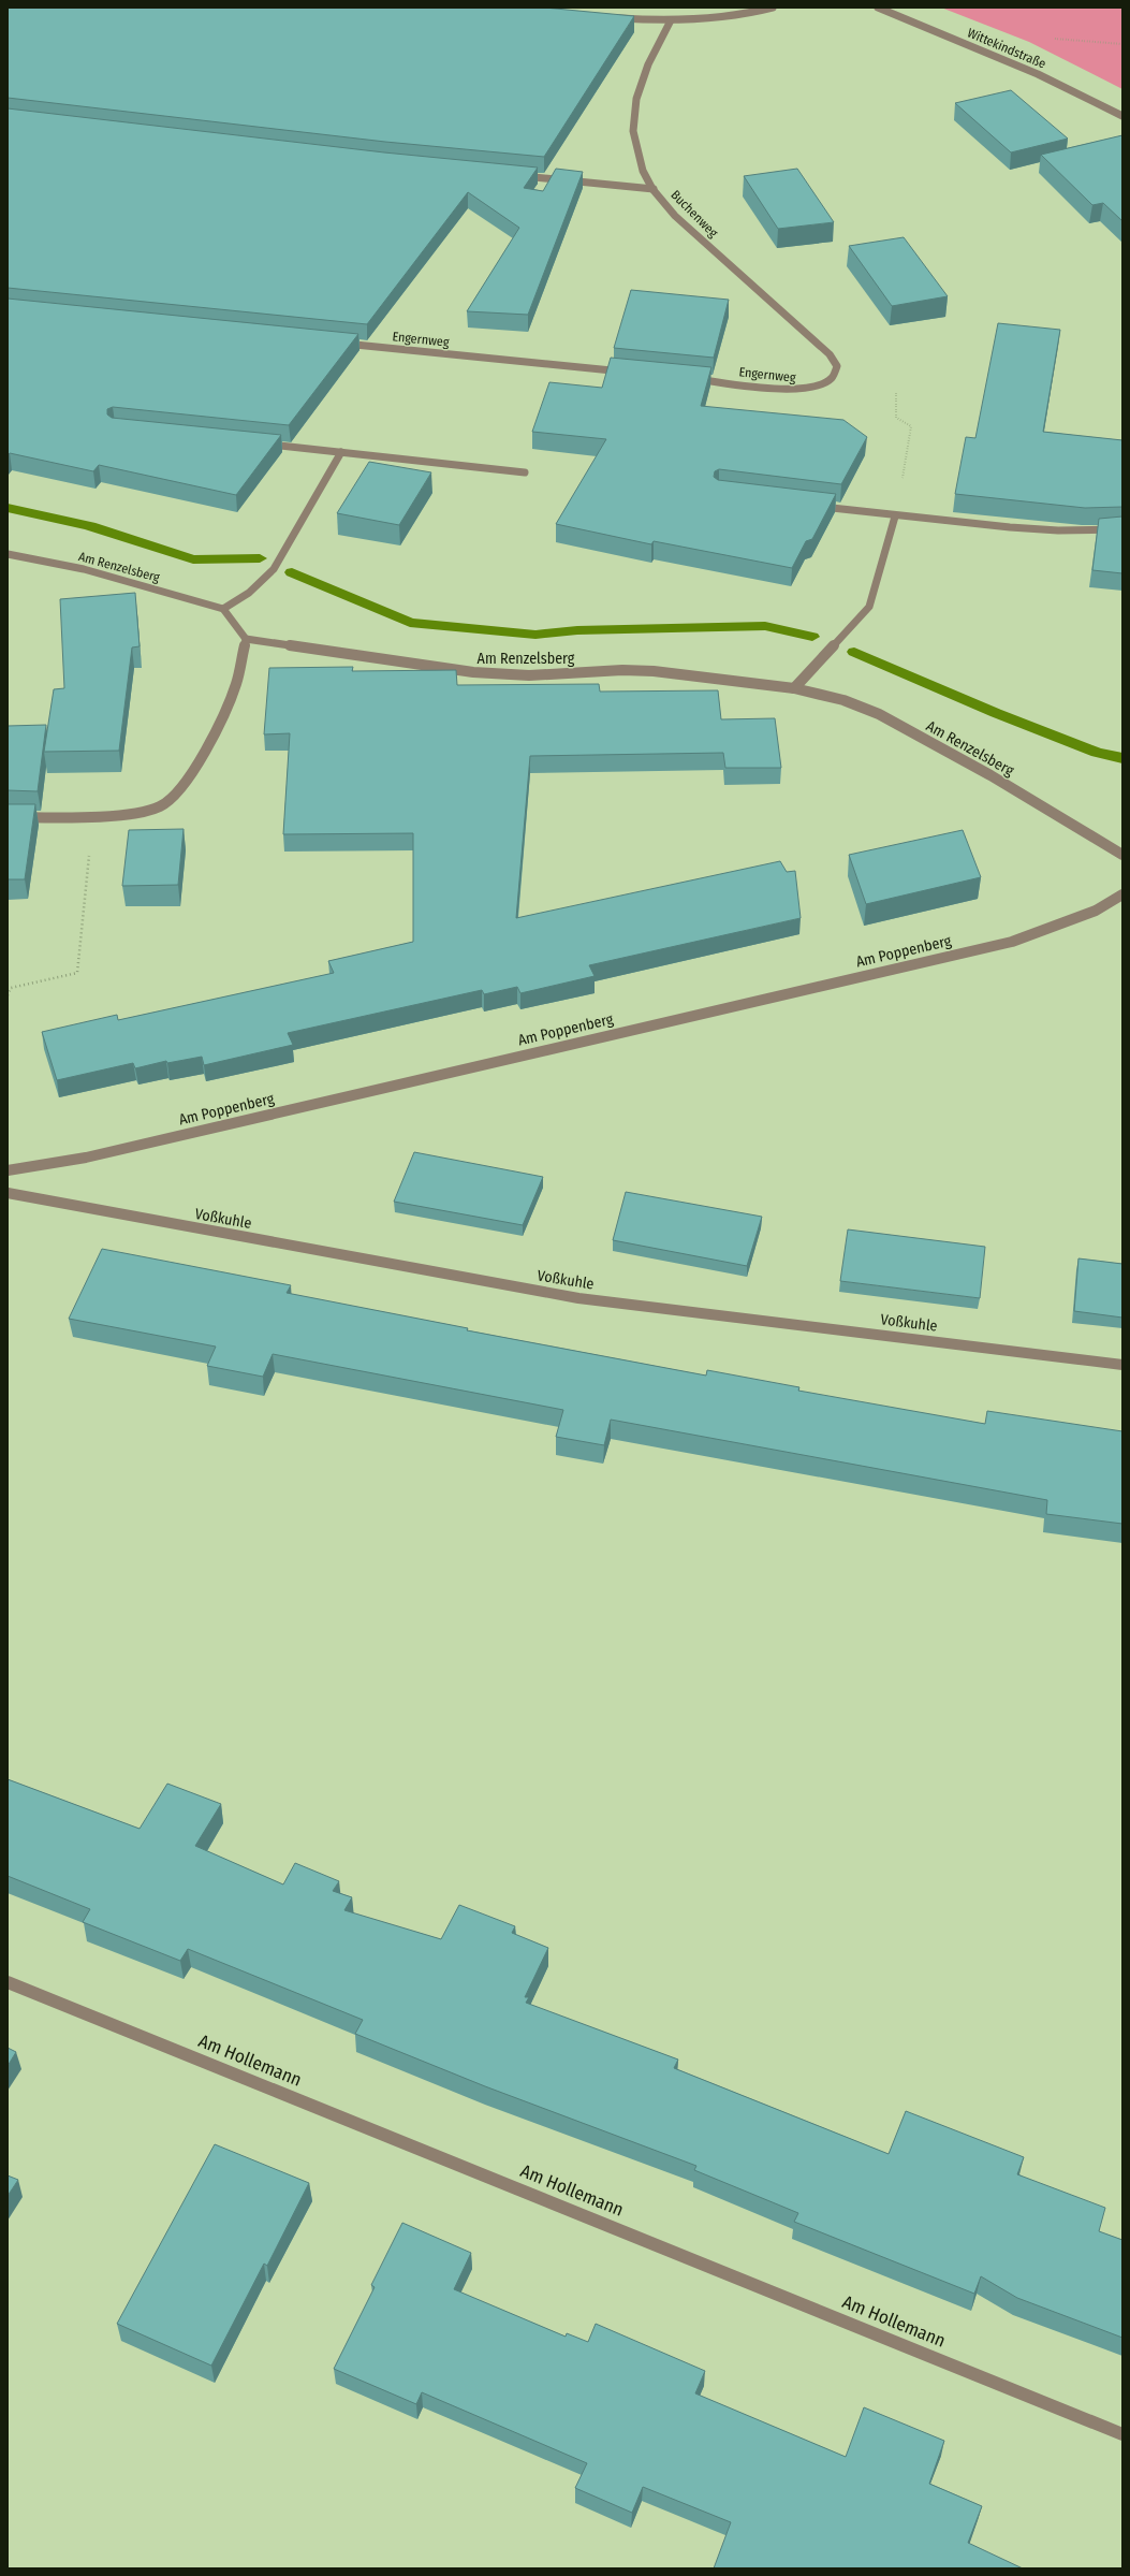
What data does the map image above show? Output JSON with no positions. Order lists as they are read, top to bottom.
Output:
{
  "streets": {
    "street": [
      "Wittekindstraße",
      "Buchenweg",
      "Engernweg",
      "Am Renzelsberg",
      "Am Poppenberg",
      "Voßkuhle",
      "Am Hollemann"
    ]
  },
  "crossings": [
    ["Buchenweg", "Engernweg"]
  ]
}
